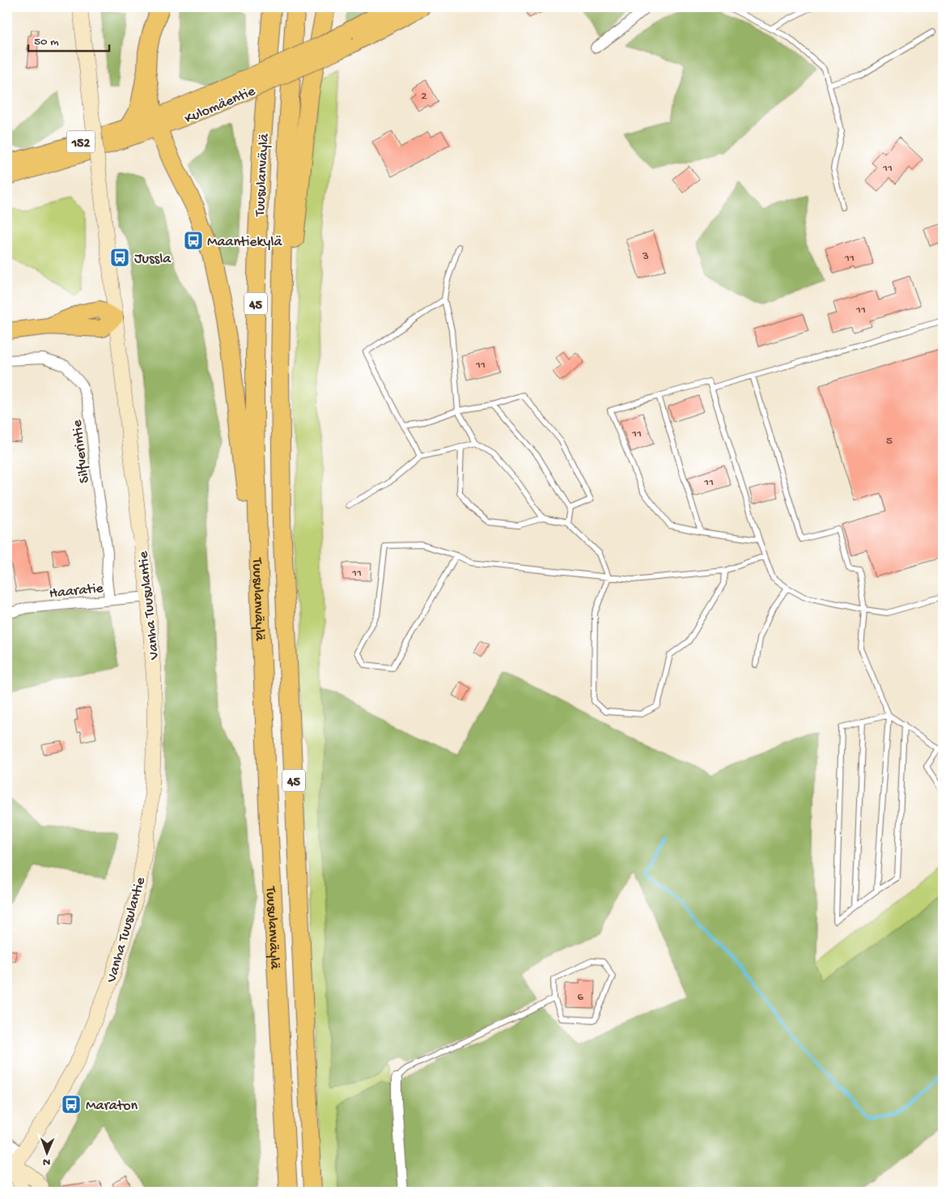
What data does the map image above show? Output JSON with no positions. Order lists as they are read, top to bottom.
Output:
{
  "streets": {
    "highway": ["Tuusulanväylä", "45"],
    "main road": ["Kulomäentie", "152", "Vanha Tuusulantie"],
    "street": ["Silfverintie", "Haaratie"]
  },
  "crossings": [
    ["Silfverintie", "Haaratie"],
    ["Haaratie", "Vanha Tuusulantie"]
  ],
  "places": {
    "bus stop": ["Maantiekylä", "Jussla", "Maraton"]
  },
  "house_numbers": [
    "2",
    "11",
    "3",
    "11",
    "11",
    "11",
    "11",
    "5",
    "11",
    "11",
    "6"
  ],
  "scale_bar": "50 m",
  "north": "bottom"
}
